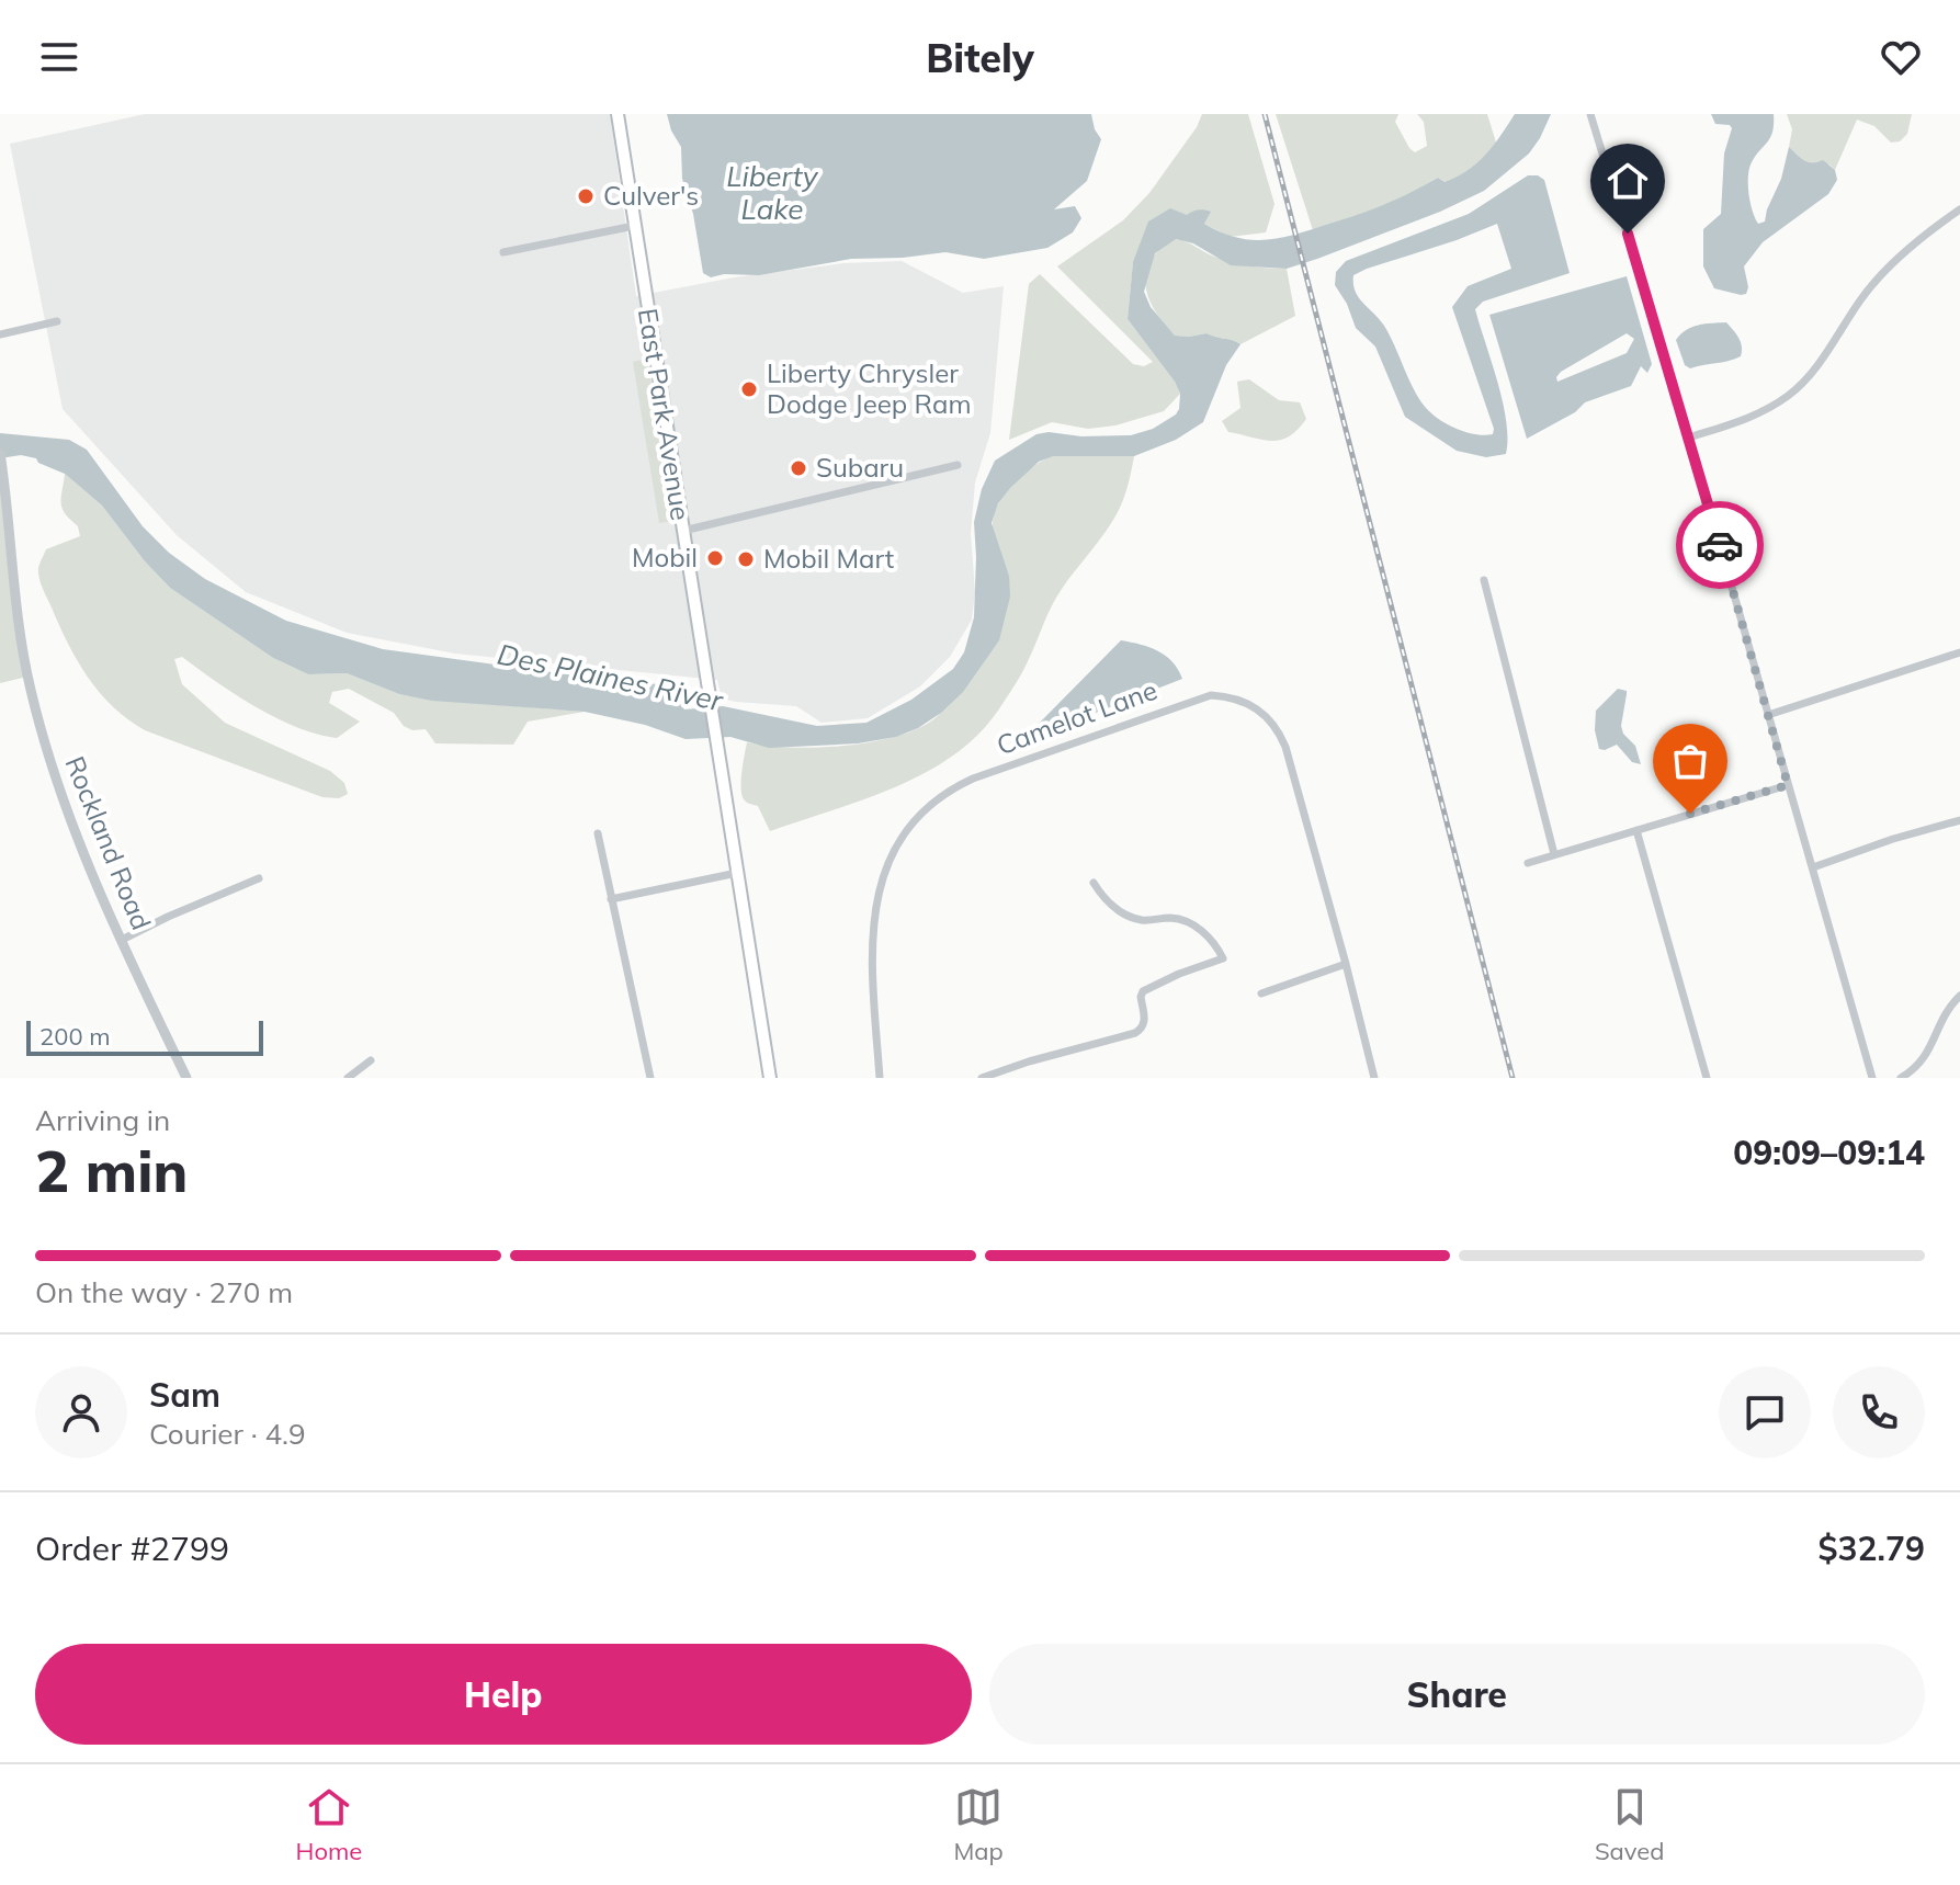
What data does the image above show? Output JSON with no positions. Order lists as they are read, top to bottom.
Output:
{
  "streets": {
    "main road": ["East Park Avenue"],
    "street": ["Camelot Lane", "Rockland Road"]
  },
  "water": ["Liberty Lake", "Des Plaines River"],
  "places": [
    "Culver's",
    "Liberty Chrysler Dodge Jeep Ram",
    "Subaru",
    "Mobil",
    "Mobil Mart"
  ],
  "scale_bar": "200 m",
  "page": {
    "header": "Bitely",
    "scale": "200 m",
    "heading": ["2 min", "Arriving in", "09:09–09:14"],
    "panel": [
      "Sam",
      "Courier · 4.9",
      "Order #2799",
      "$32.79"
    ],
    "bar": "On the way · 270 m",
    "buttons": ["Help", "Share"],
    "tabs": ["Home", "Map", "Saved"]
  }
}
